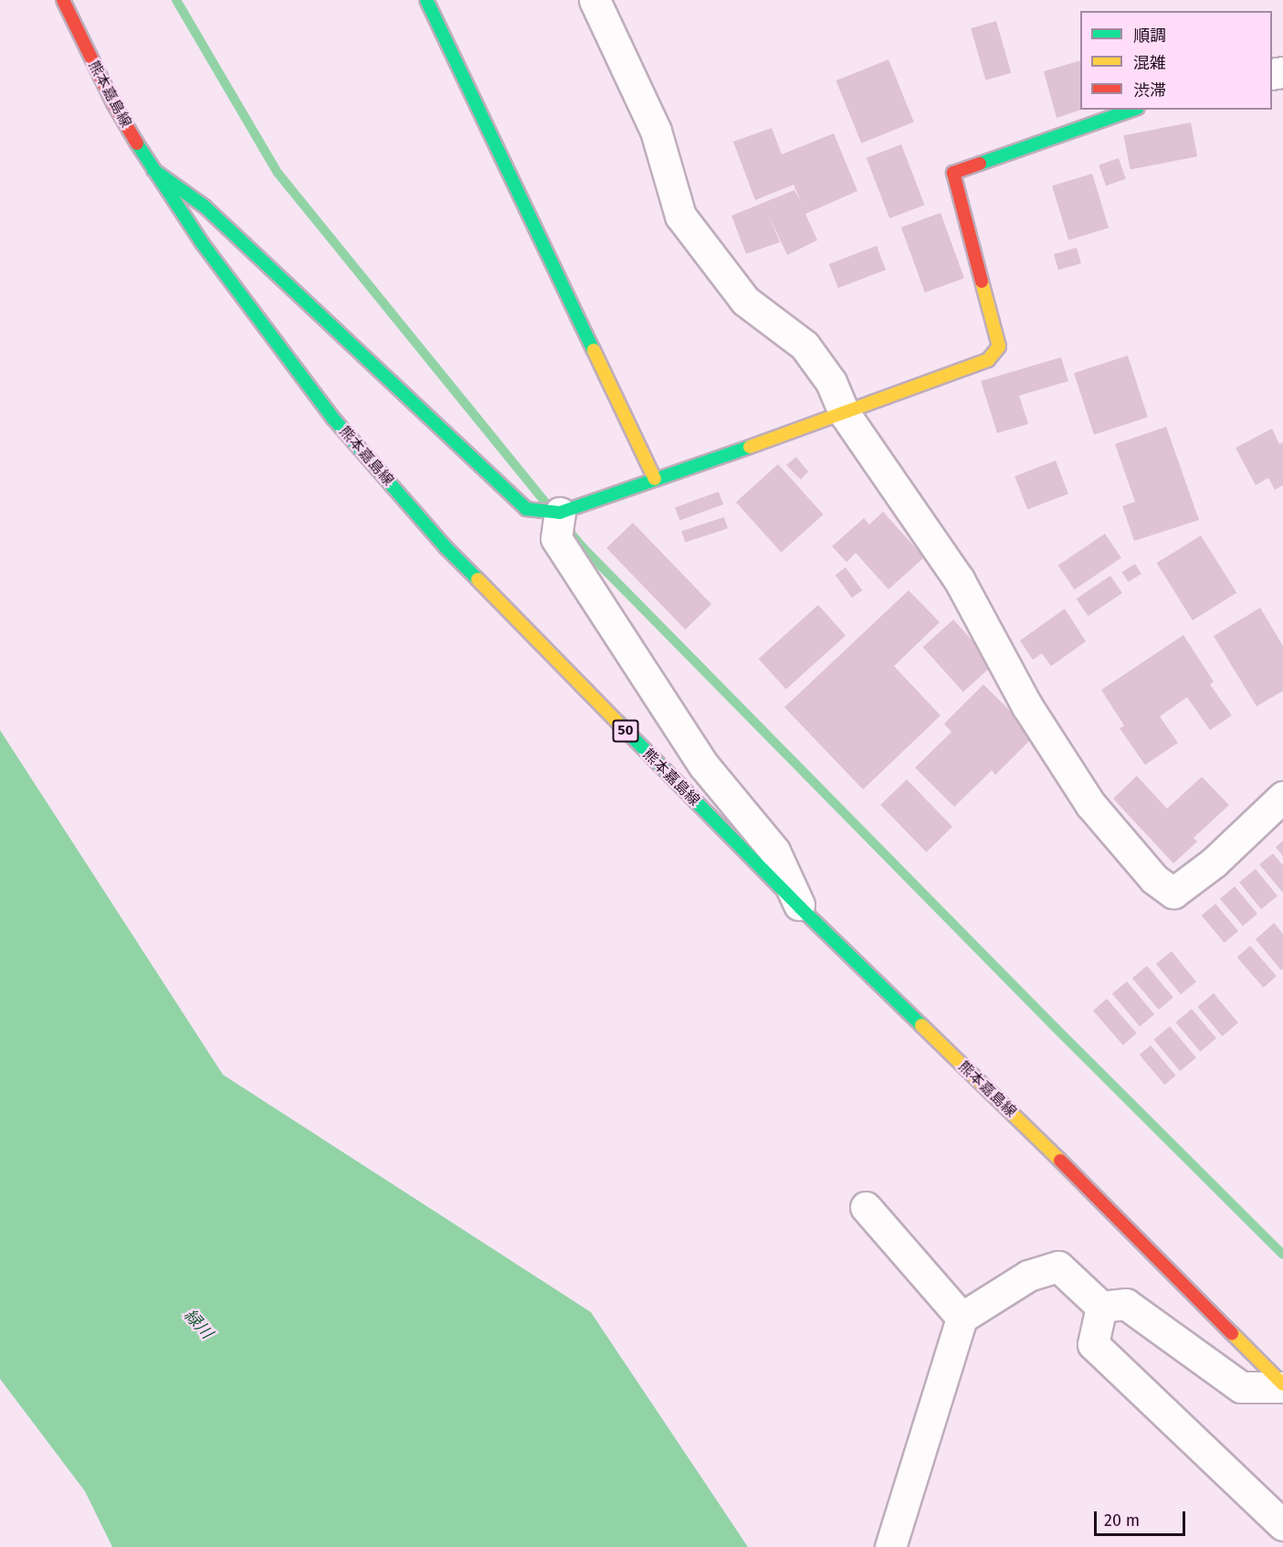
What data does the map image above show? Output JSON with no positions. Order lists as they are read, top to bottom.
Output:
{
  "streets": {
    "street": ["熊本嘉島線", "50"]
  },
  "water": ["緑川"],
  "legend": ["順調", "混雑", "渋滞"],
  "scale_bar": "20 m"
}
